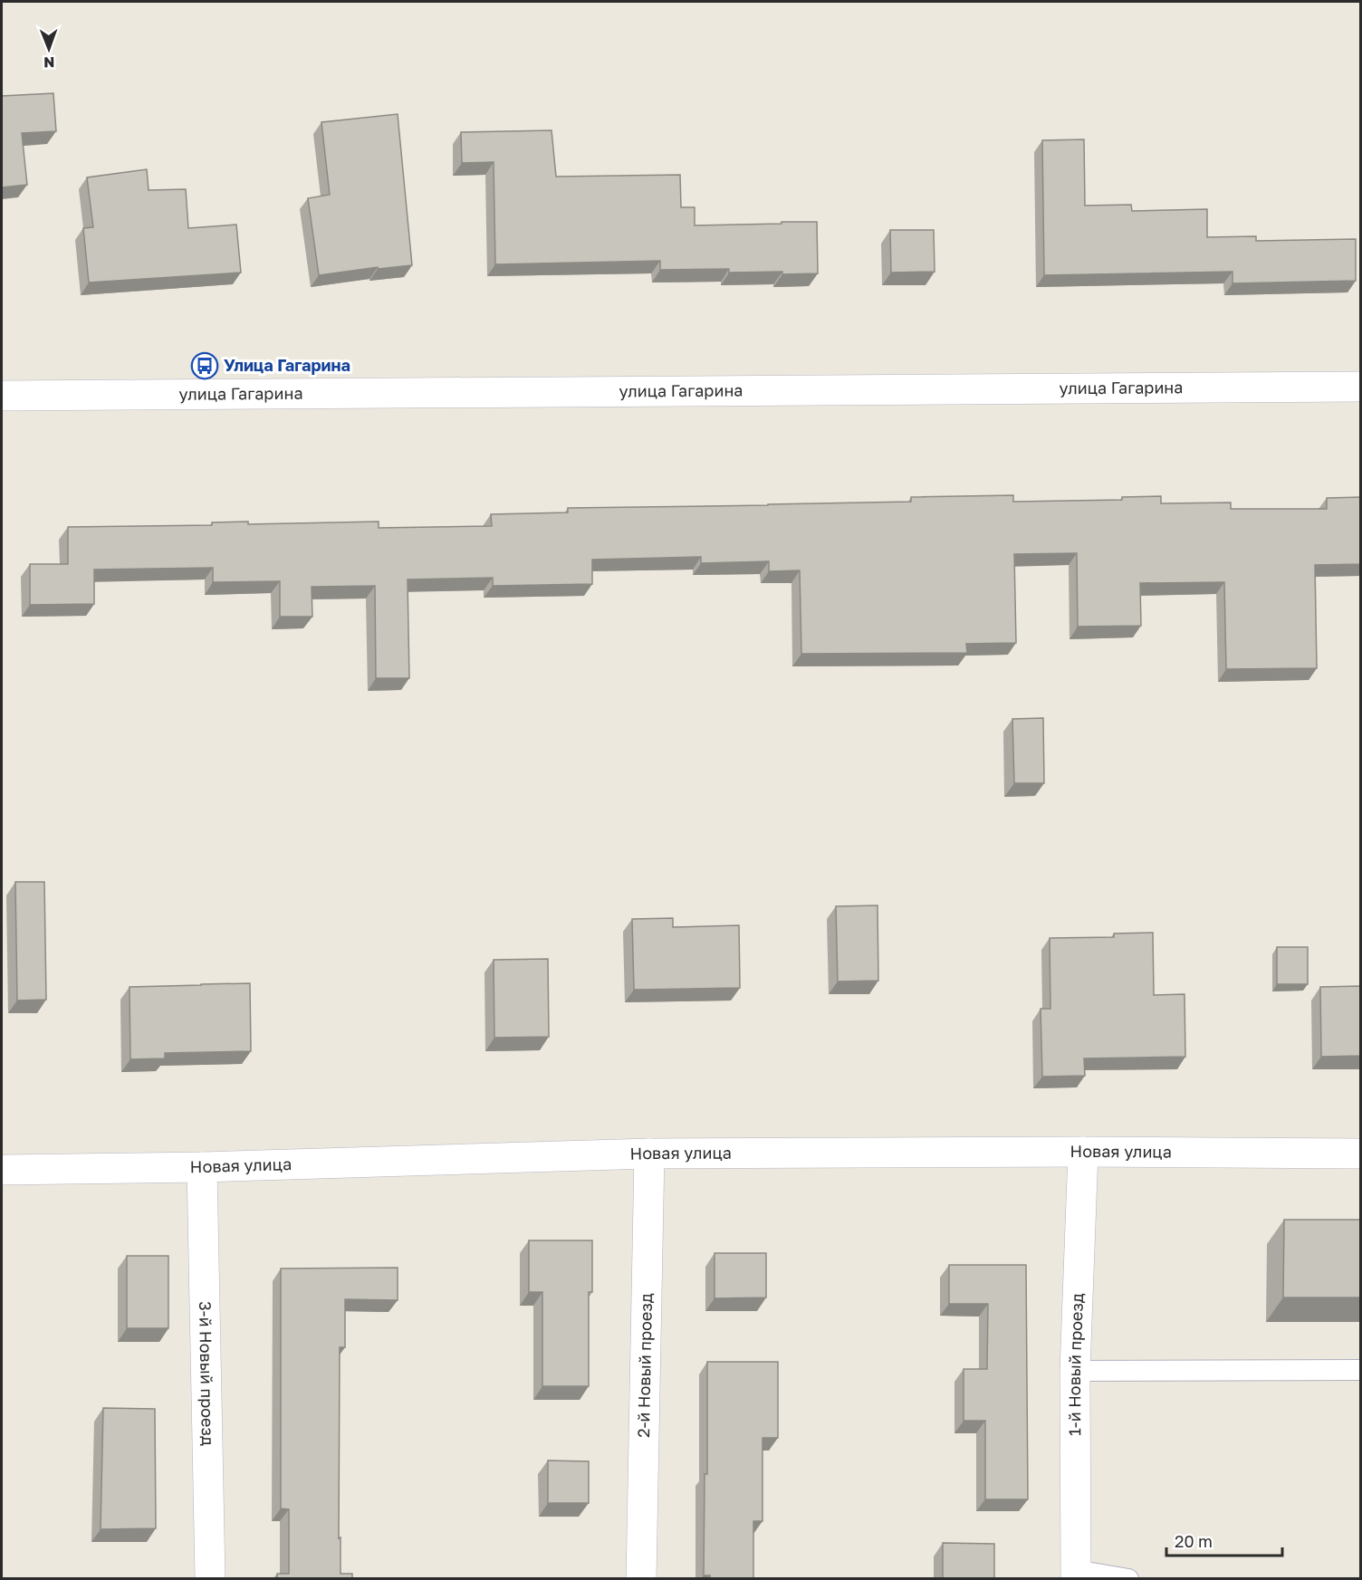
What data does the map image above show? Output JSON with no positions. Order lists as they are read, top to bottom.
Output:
{
  "streets": {
    "street": [
      "улица Гагарина",
      "Новая улица",
      "1-й Новый проезд",
      "2-й Новый проезд",
      "3-й Новый проезд"
    ]
  },
  "crossings": [
    ["Новая улица", "1-й Новый проезд"],
    ["Новая улица", "2-й Новый проезд"],
    ["Новая улица", "3-й Новый проезд"]
  ],
  "places": {
    "bus stop": ["Улица Гагарина"]
  },
  "scale_bar": "20 m",
  "north": "bottom"
}
